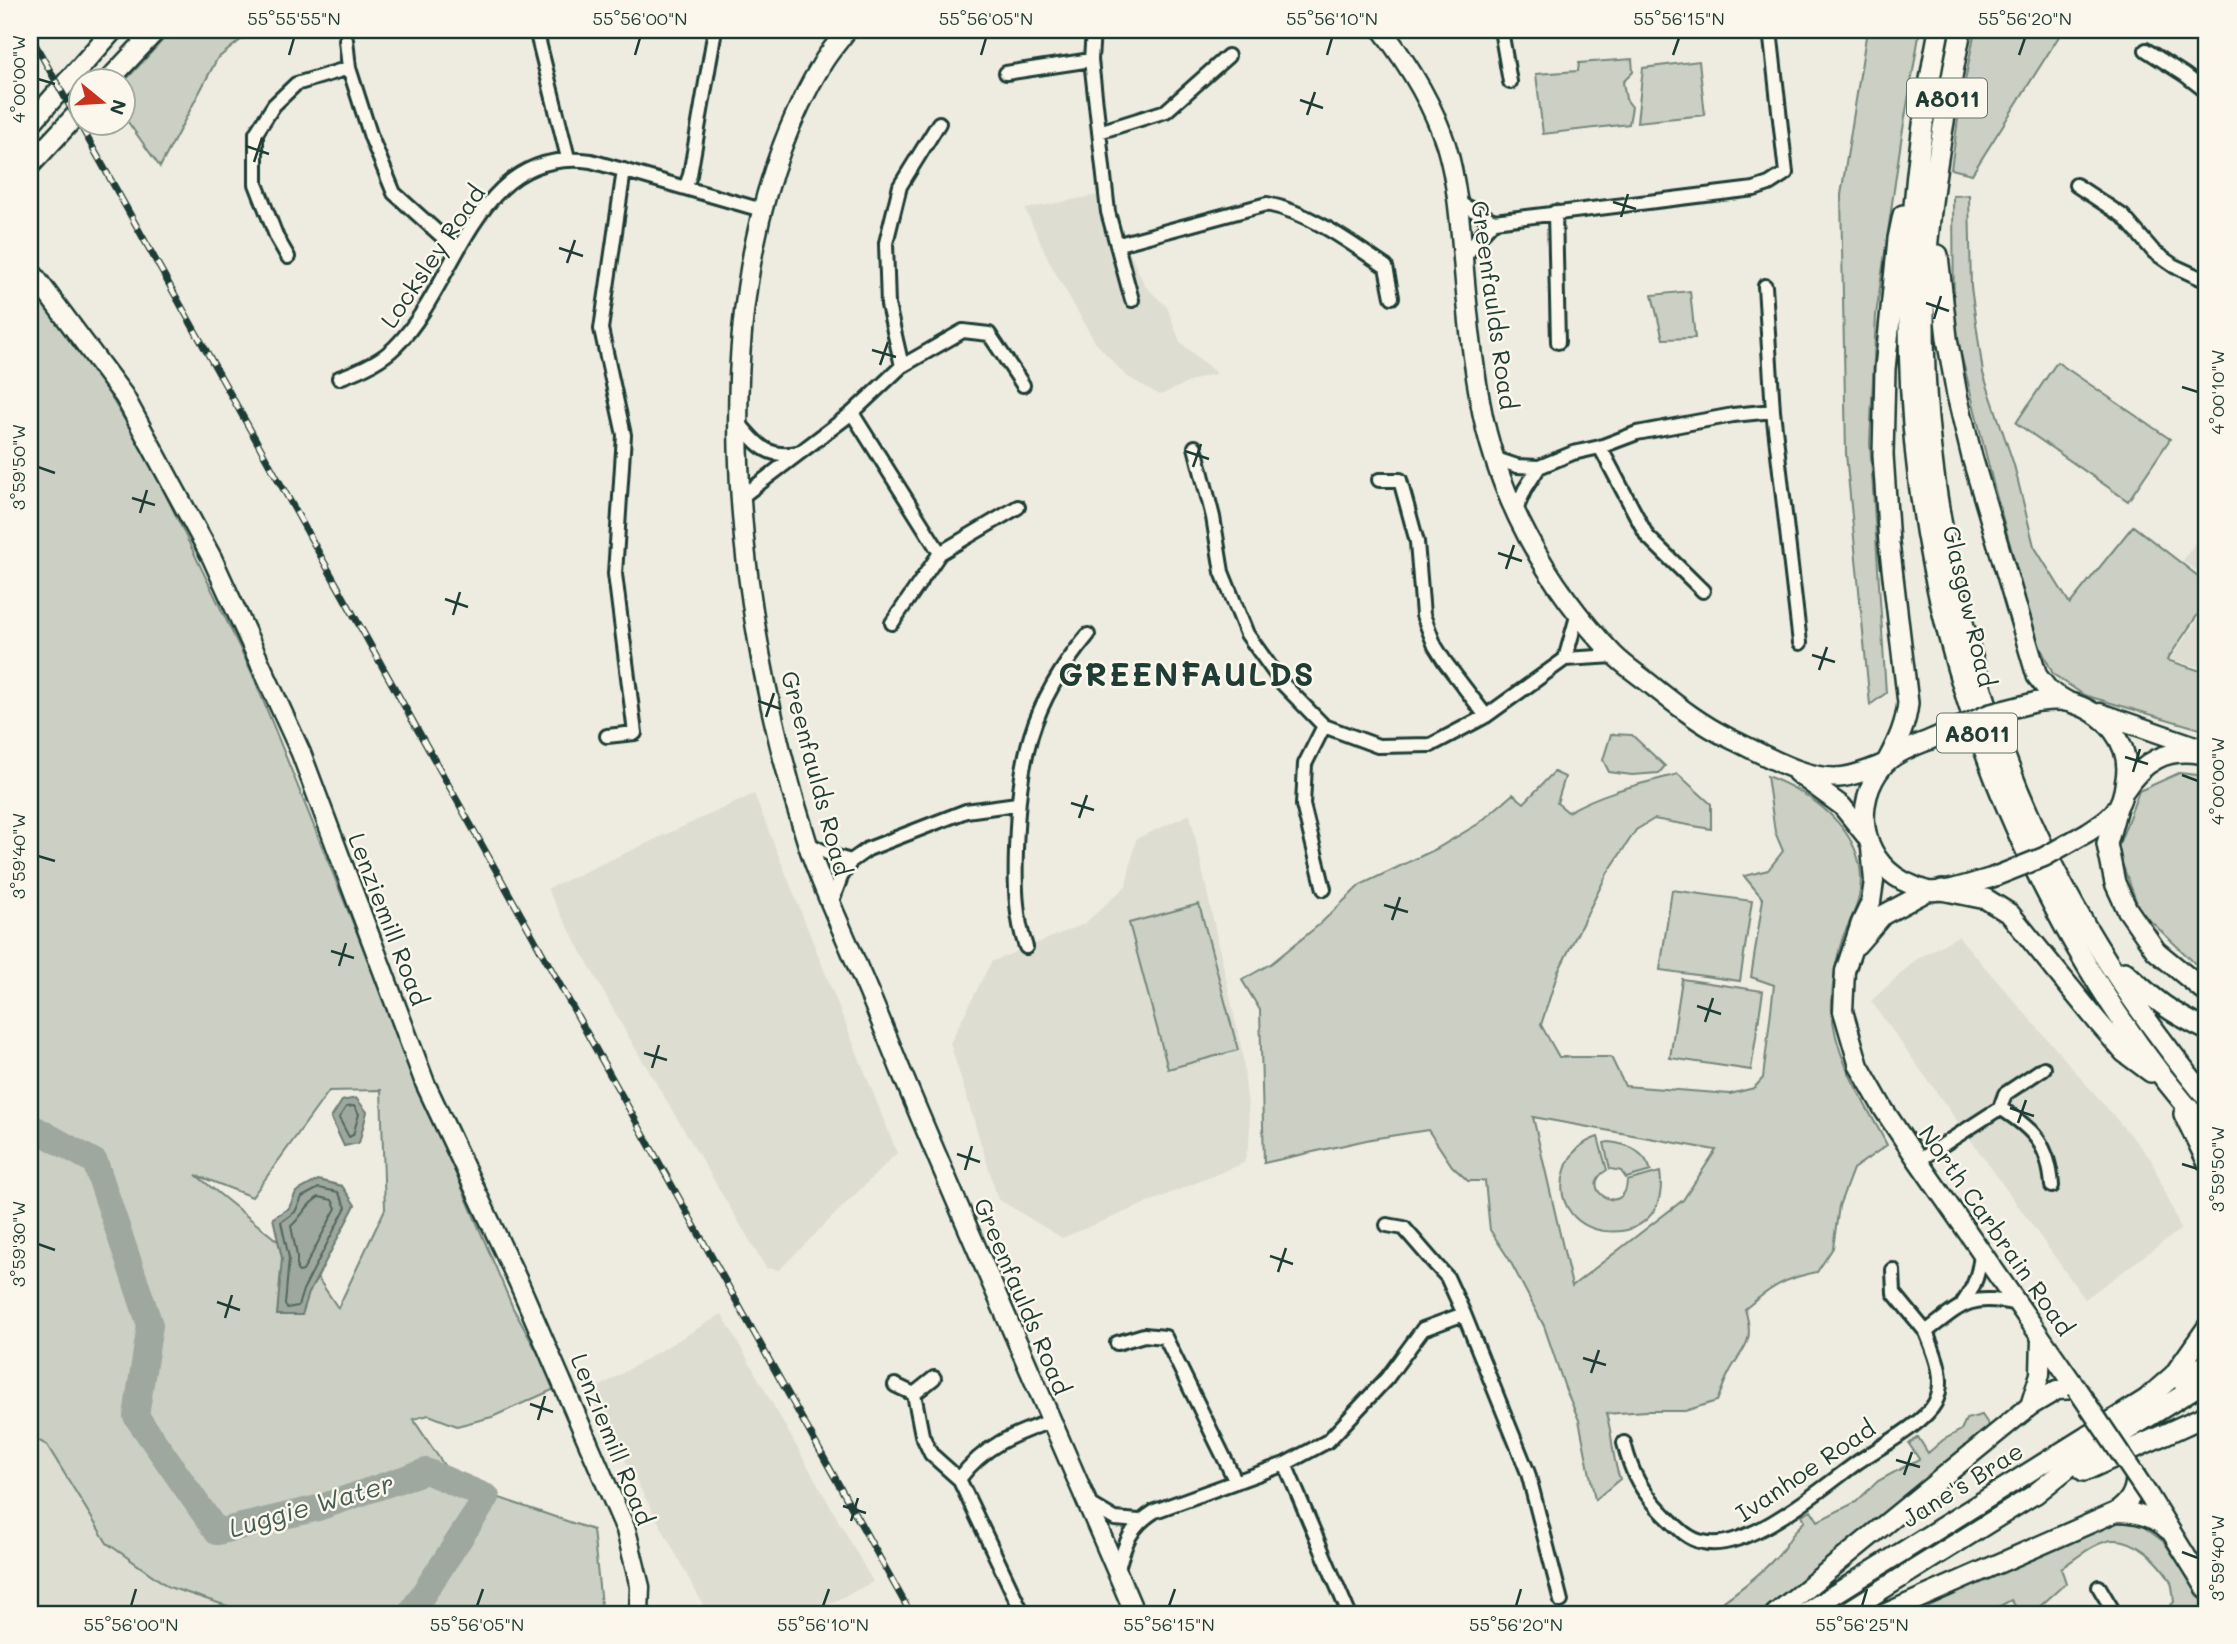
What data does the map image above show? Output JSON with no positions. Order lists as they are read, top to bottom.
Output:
{
  "streets": {
    "main road": ["A8011", "Glasgow Road"],
    "street": [
      "Locksley Road",
      "Greenfaulds Road",
      "Lenziemill Road",
      "North Carbrain Road",
      "Ivanhoe Road",
      "Jane's Brae"
    ]
  },
  "crossings": [
    ["Locksley Road", "Greenfaulds Road"],
    ["Greenfaulds Road", "North Carbrain Road"]
  ],
  "districts": ["GREENFAULDS"],
  "water": ["Luggie Water"],
  "north": "right",
  "coordinates": [
    "55°55'55\"N",
    "55°56'00\"N",
    "55°56'05\"N",
    "55°56'10\"N",
    "55°56'15\"N",
    "55°56'20\"N",
    "4°00'00\"W",
    "4°00'10\"W",
    "3°59'50\"W",
    "3°59'40\"W",
    "3°59'30\"W",
    "55°56'25\"N"
  ]
}
